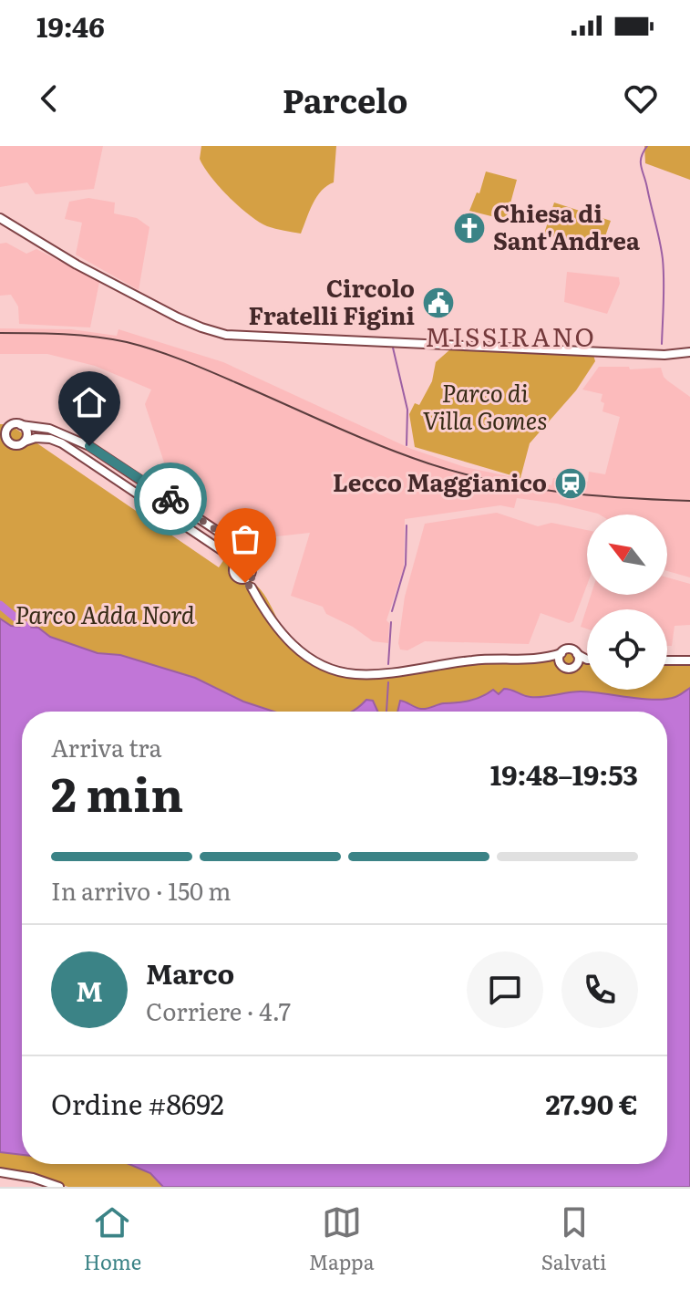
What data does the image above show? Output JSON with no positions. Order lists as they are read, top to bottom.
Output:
{
  "districts": ["MISSIRANO"],
  "parks": ["Parco di Villa Gomes", "Parco Adda Nord"],
  "places": {
    "church": ["Chiesa di Sant'Andrea"],
    "public building": ["Circolo Fratelli Figini"],
    "station": ["Lecco Maggianico"]
  },
  "north": "top left",
  "page": {
    "status": "19:46",
    "header": "Parcelo",
    "heading": ["2 min", "Arriva tra", "19:48–19:53"],
    "panel": [
      "Marco",
      "Corriere · 4.7",
      "Ordine #8692",
      "27.90 €"
    ],
    "bar": "In arrivo · 150 m",
    "round": "M",
    "tabs": ["Home", "Mappa", "Salvati"]
  }
}
